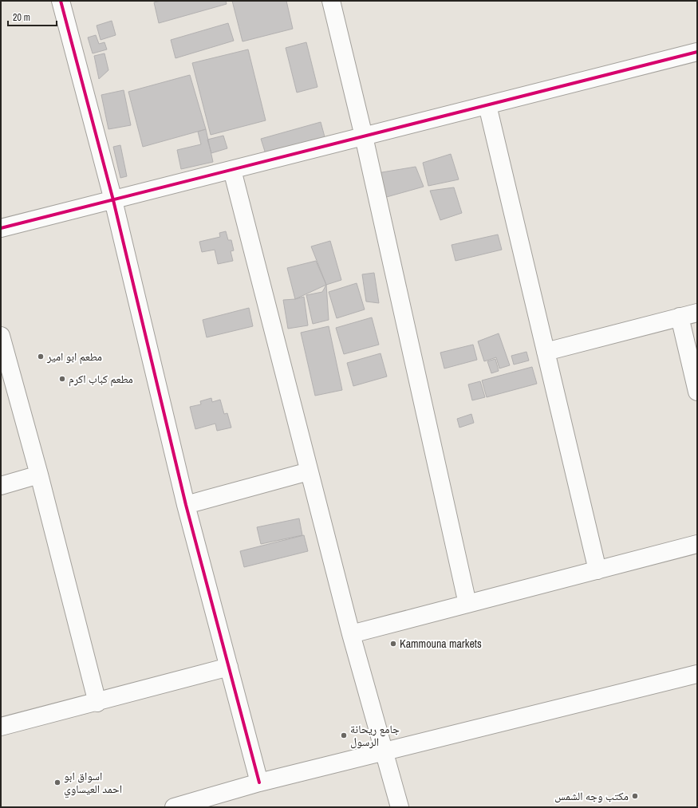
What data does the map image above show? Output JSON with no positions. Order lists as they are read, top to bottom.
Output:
{
  "places": [
    "مطعم ابو امير",
    "مطعم كباب اكرم",
    "Kammouna markets",
    "جامع ريحانة الرسول",
    "اسواق ابو احمد العيساوي",
    "مكتب وجه الشمس"
  ],
  "scale_bar": "20 m"
}
